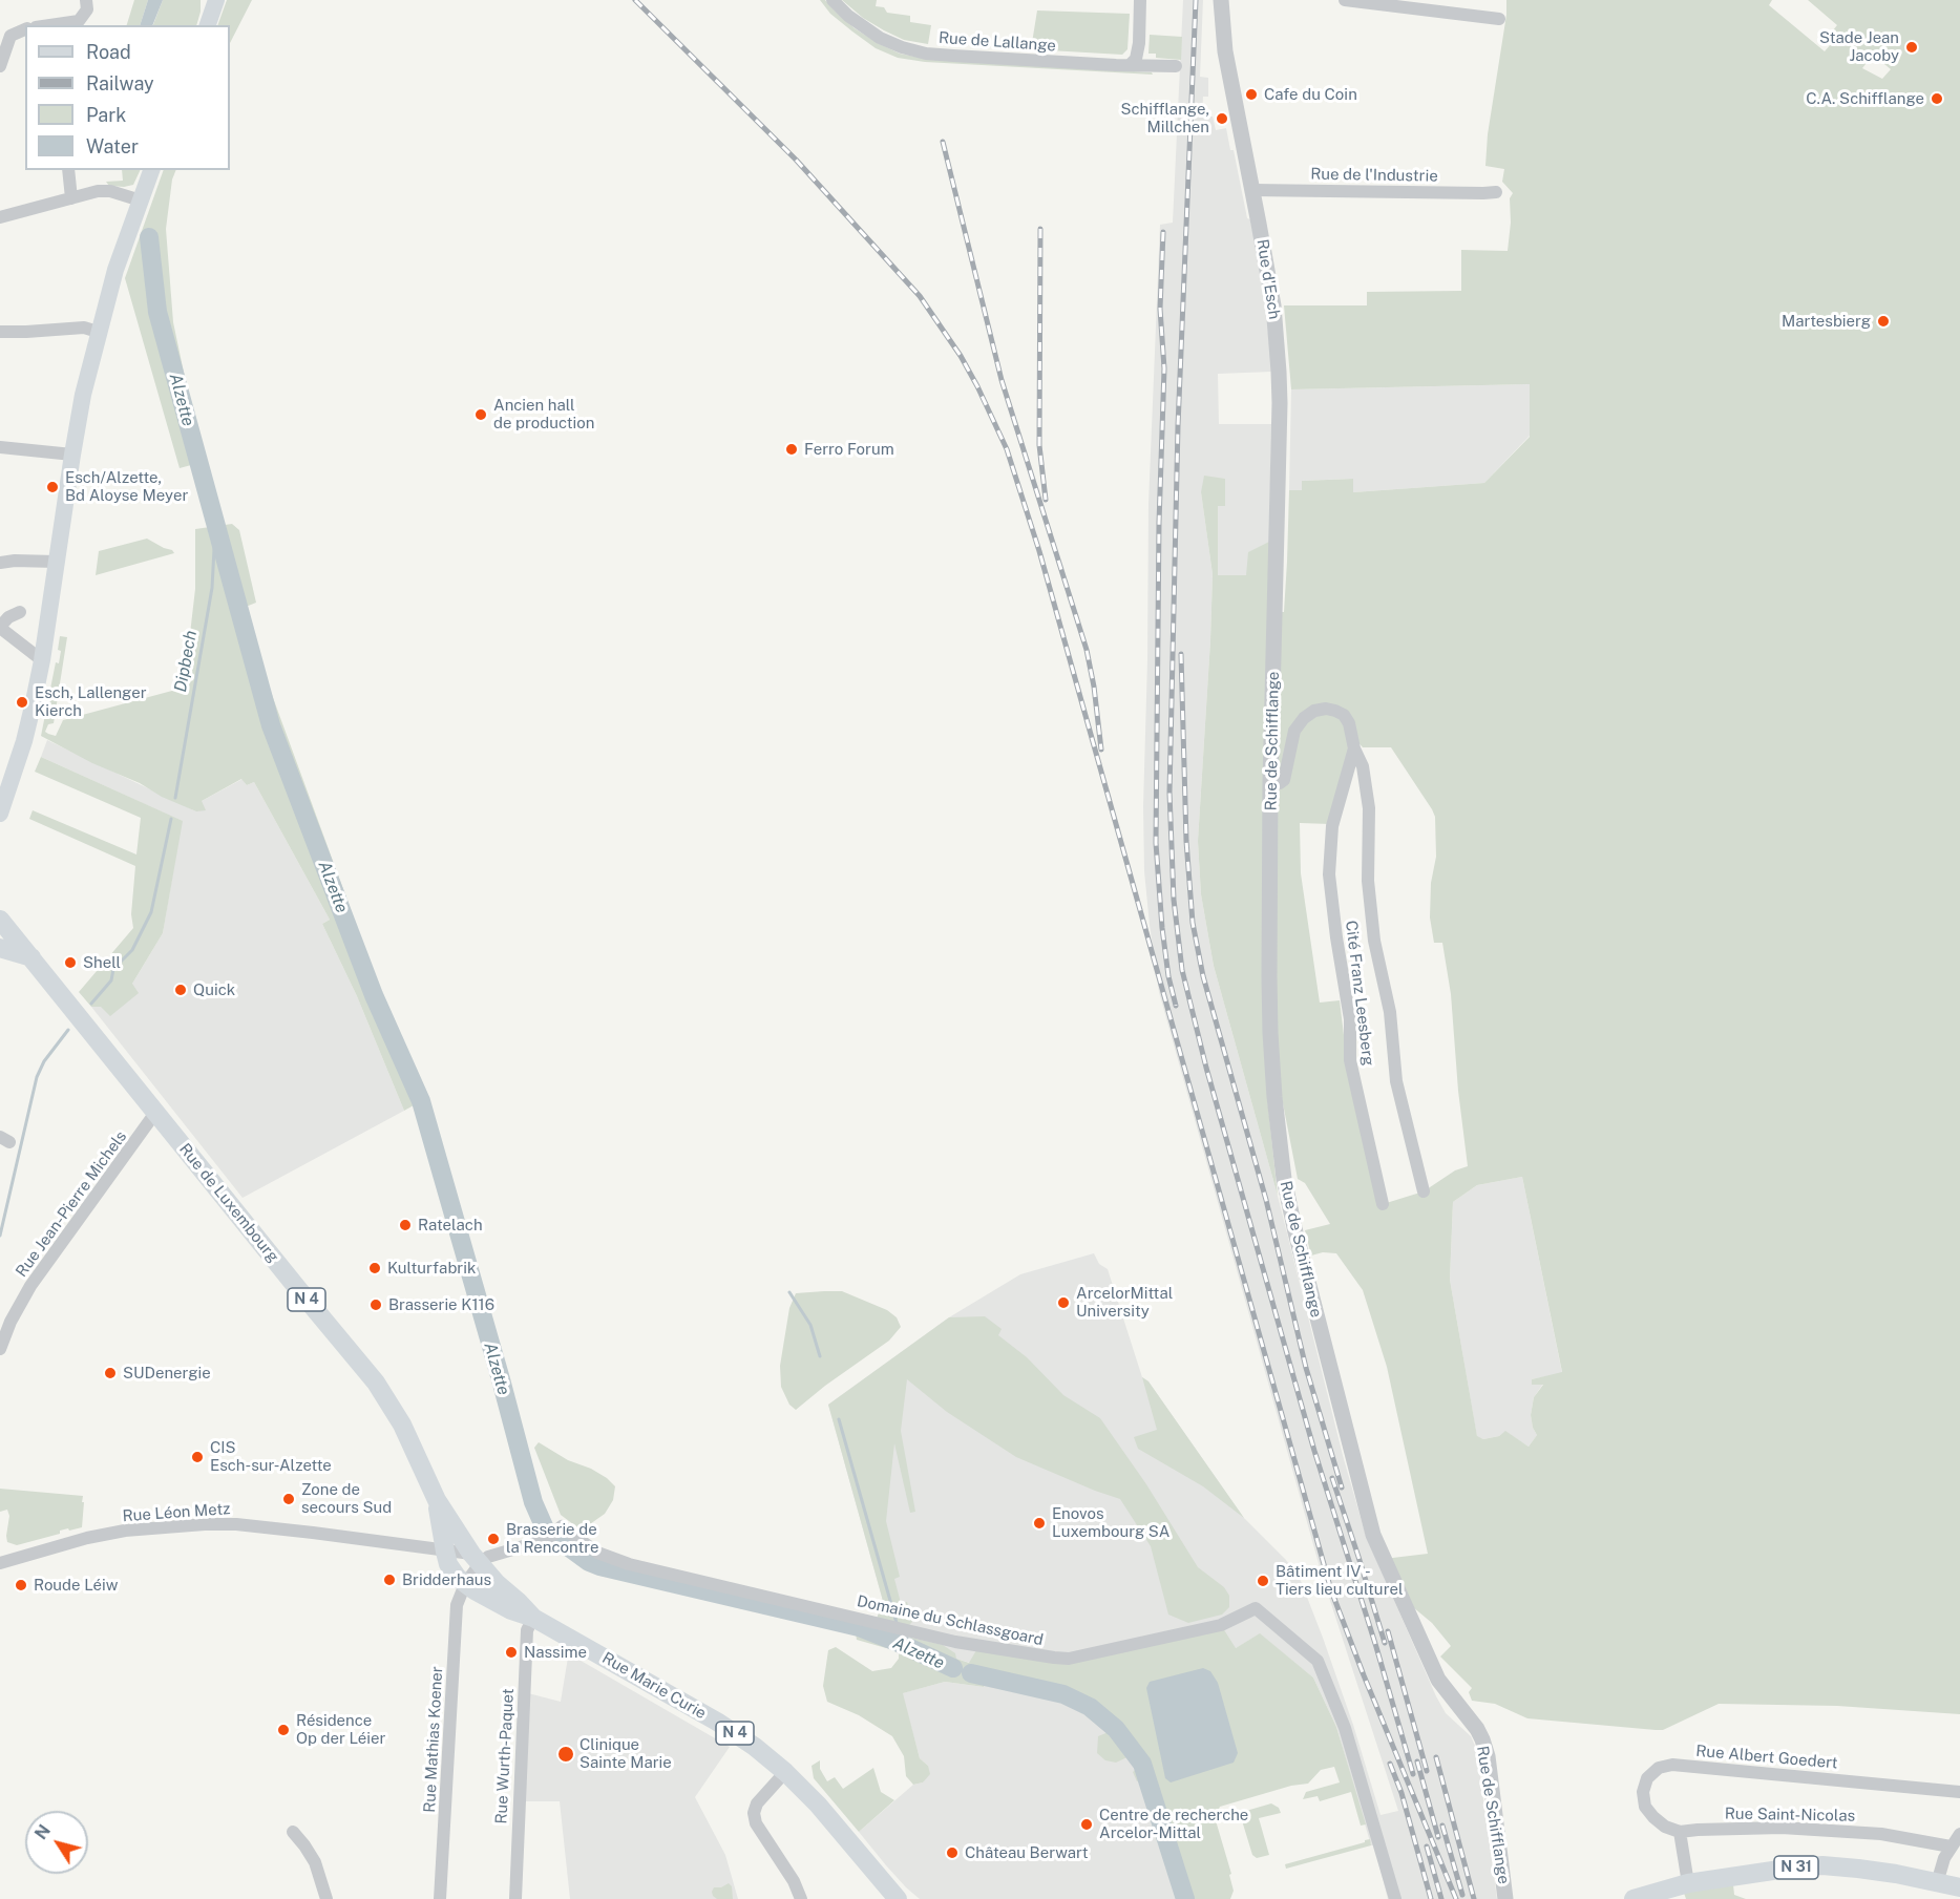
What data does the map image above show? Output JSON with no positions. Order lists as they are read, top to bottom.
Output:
{
  "streets": {
    "main road": [
      "Rue de Luxembourg",
      "N 4",
      "Rue Marie Curie",
      "N 31"
    ],
    "street": [
      "Rue de Lallange",
      "Rue de l'Industrie",
      "Rue d'Esch",
      "Rue de Schifflange",
      "Cité Franz Leesberg",
      "Rue Jean-Pierre Michels",
      "Rue Léon Metz",
      "Domaine du Schlassgoard",
      "Rue Mathias Koener",
      "Rue Wurth-Paquet",
      "Rue Albert Goedert",
      "Rue Saint-Nicolas"
    ]
  },
  "crossings": [
    ["Rue de l'Industrie", "Rue d'Esch"],
    ["Rue d'Esch", "Rue de Schifflange"],
    ["Rue de Schifflange", "Cité Franz Leesberg"],
    ["Rue de Luxembourg", "Rue Jean-Pierre Michels"],
    ["Rue de Luxembourg", "N 4"],
    ["N 4", "Rue Léon Metz"],
    ["N 4", "Domaine du Schlassgoard"],
    ["N 4", "Rue Marie Curie"],
    ["N 4", "Rue Mathias Koener"],
    ["N 4", "Rue Wurth-Paquet"],
    ["Rue Léon Metz", "Domaine du Schlassgoard"],
    ["Rue Léon Metz", "Rue Mathias Koener"],
    ["Domaine du Schlassgoard", "Rue Mathias Koener"],
    ["Rue Marie Curie", "Rue Wurth-Paquet"],
    ["Rue Albert Goedert", "Rue Saint-Nicolas"]
  ],
  "water": ["Alzette", "Dipbech"],
  "places": [
    "Stade Jean Jacoby",
    "Cafe du Coin",
    "C.A. Schifflange",
    "Schifflange, Millchen",
    "Martesbierg",
    "Ancien hall de production",
    "Ferro Forum",
    "Esch/Alzette, Bd Aloyse Meyer",
    "Esch, Lallenger Kierch",
    "Shell",
    "Quick",
    "Ratelach",
    "Kulturfabrik",
    "ArcelorMittal University",
    "Brasserie K116",
    "SUDenergie",
    "CIS Esch-sur-Alzette",
    "Zone de secours Sud",
    "Enovos Luxembourg SA",
    "Brasserie de la Rencontre",
    "Bridderhaus",
    "Bâtiment IV - Tiers lieu culturel",
    "Roude Léiw",
    "Nassime",
    "Résidence Op der Léier",
    "Clinique Sainte Marie",
    "Centre de recherche Arcelor-Mittal",
    "Château Berwart"
  ],
  "legend": [
    "Road",
    "Railway",
    "Park",
    "Water"
  ],
  "north": "top left"
}
